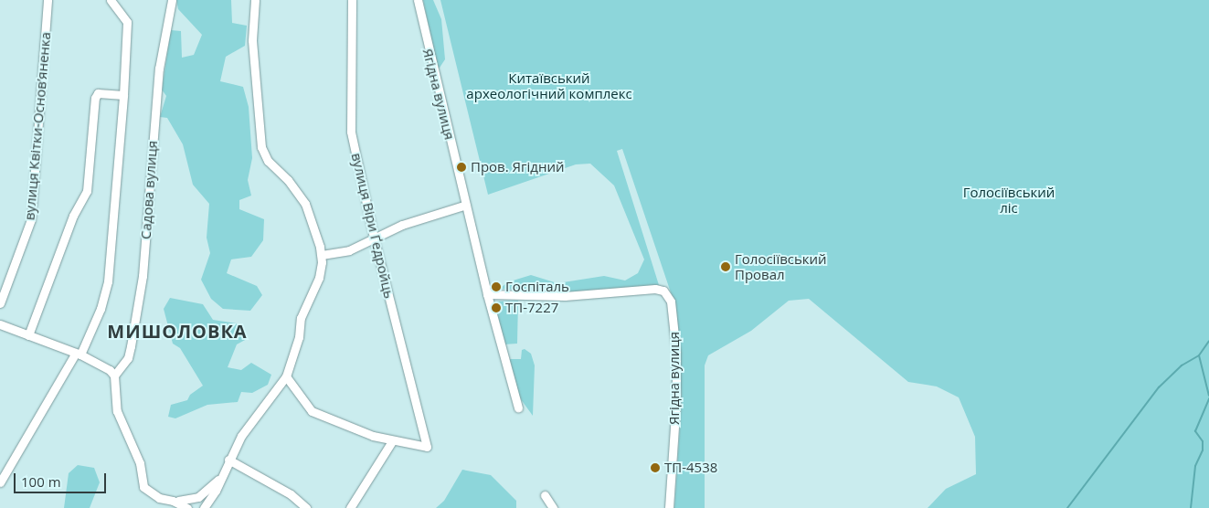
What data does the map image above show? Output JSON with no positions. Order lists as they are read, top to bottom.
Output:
{
  "streets": {
    "street": [
      "Ягідна вулиця",
      "вулиця Квітки-Основ’яненка",
      "Садова вулиця",
      "вулиця Віри Ґедройць"
    ]
  },
  "districts": ["МИШОЛОВКА"],
  "parks": ["Китаївський археологічний комплекс", "Голосіївський ліс"],
  "places": [
    "Пров. Ягідний",
    "Голосіївський Провал",
    "Госпіталь",
    "ТП-7227",
    "ТП-4538"
  ],
  "scale_bar": "100 m"
}
